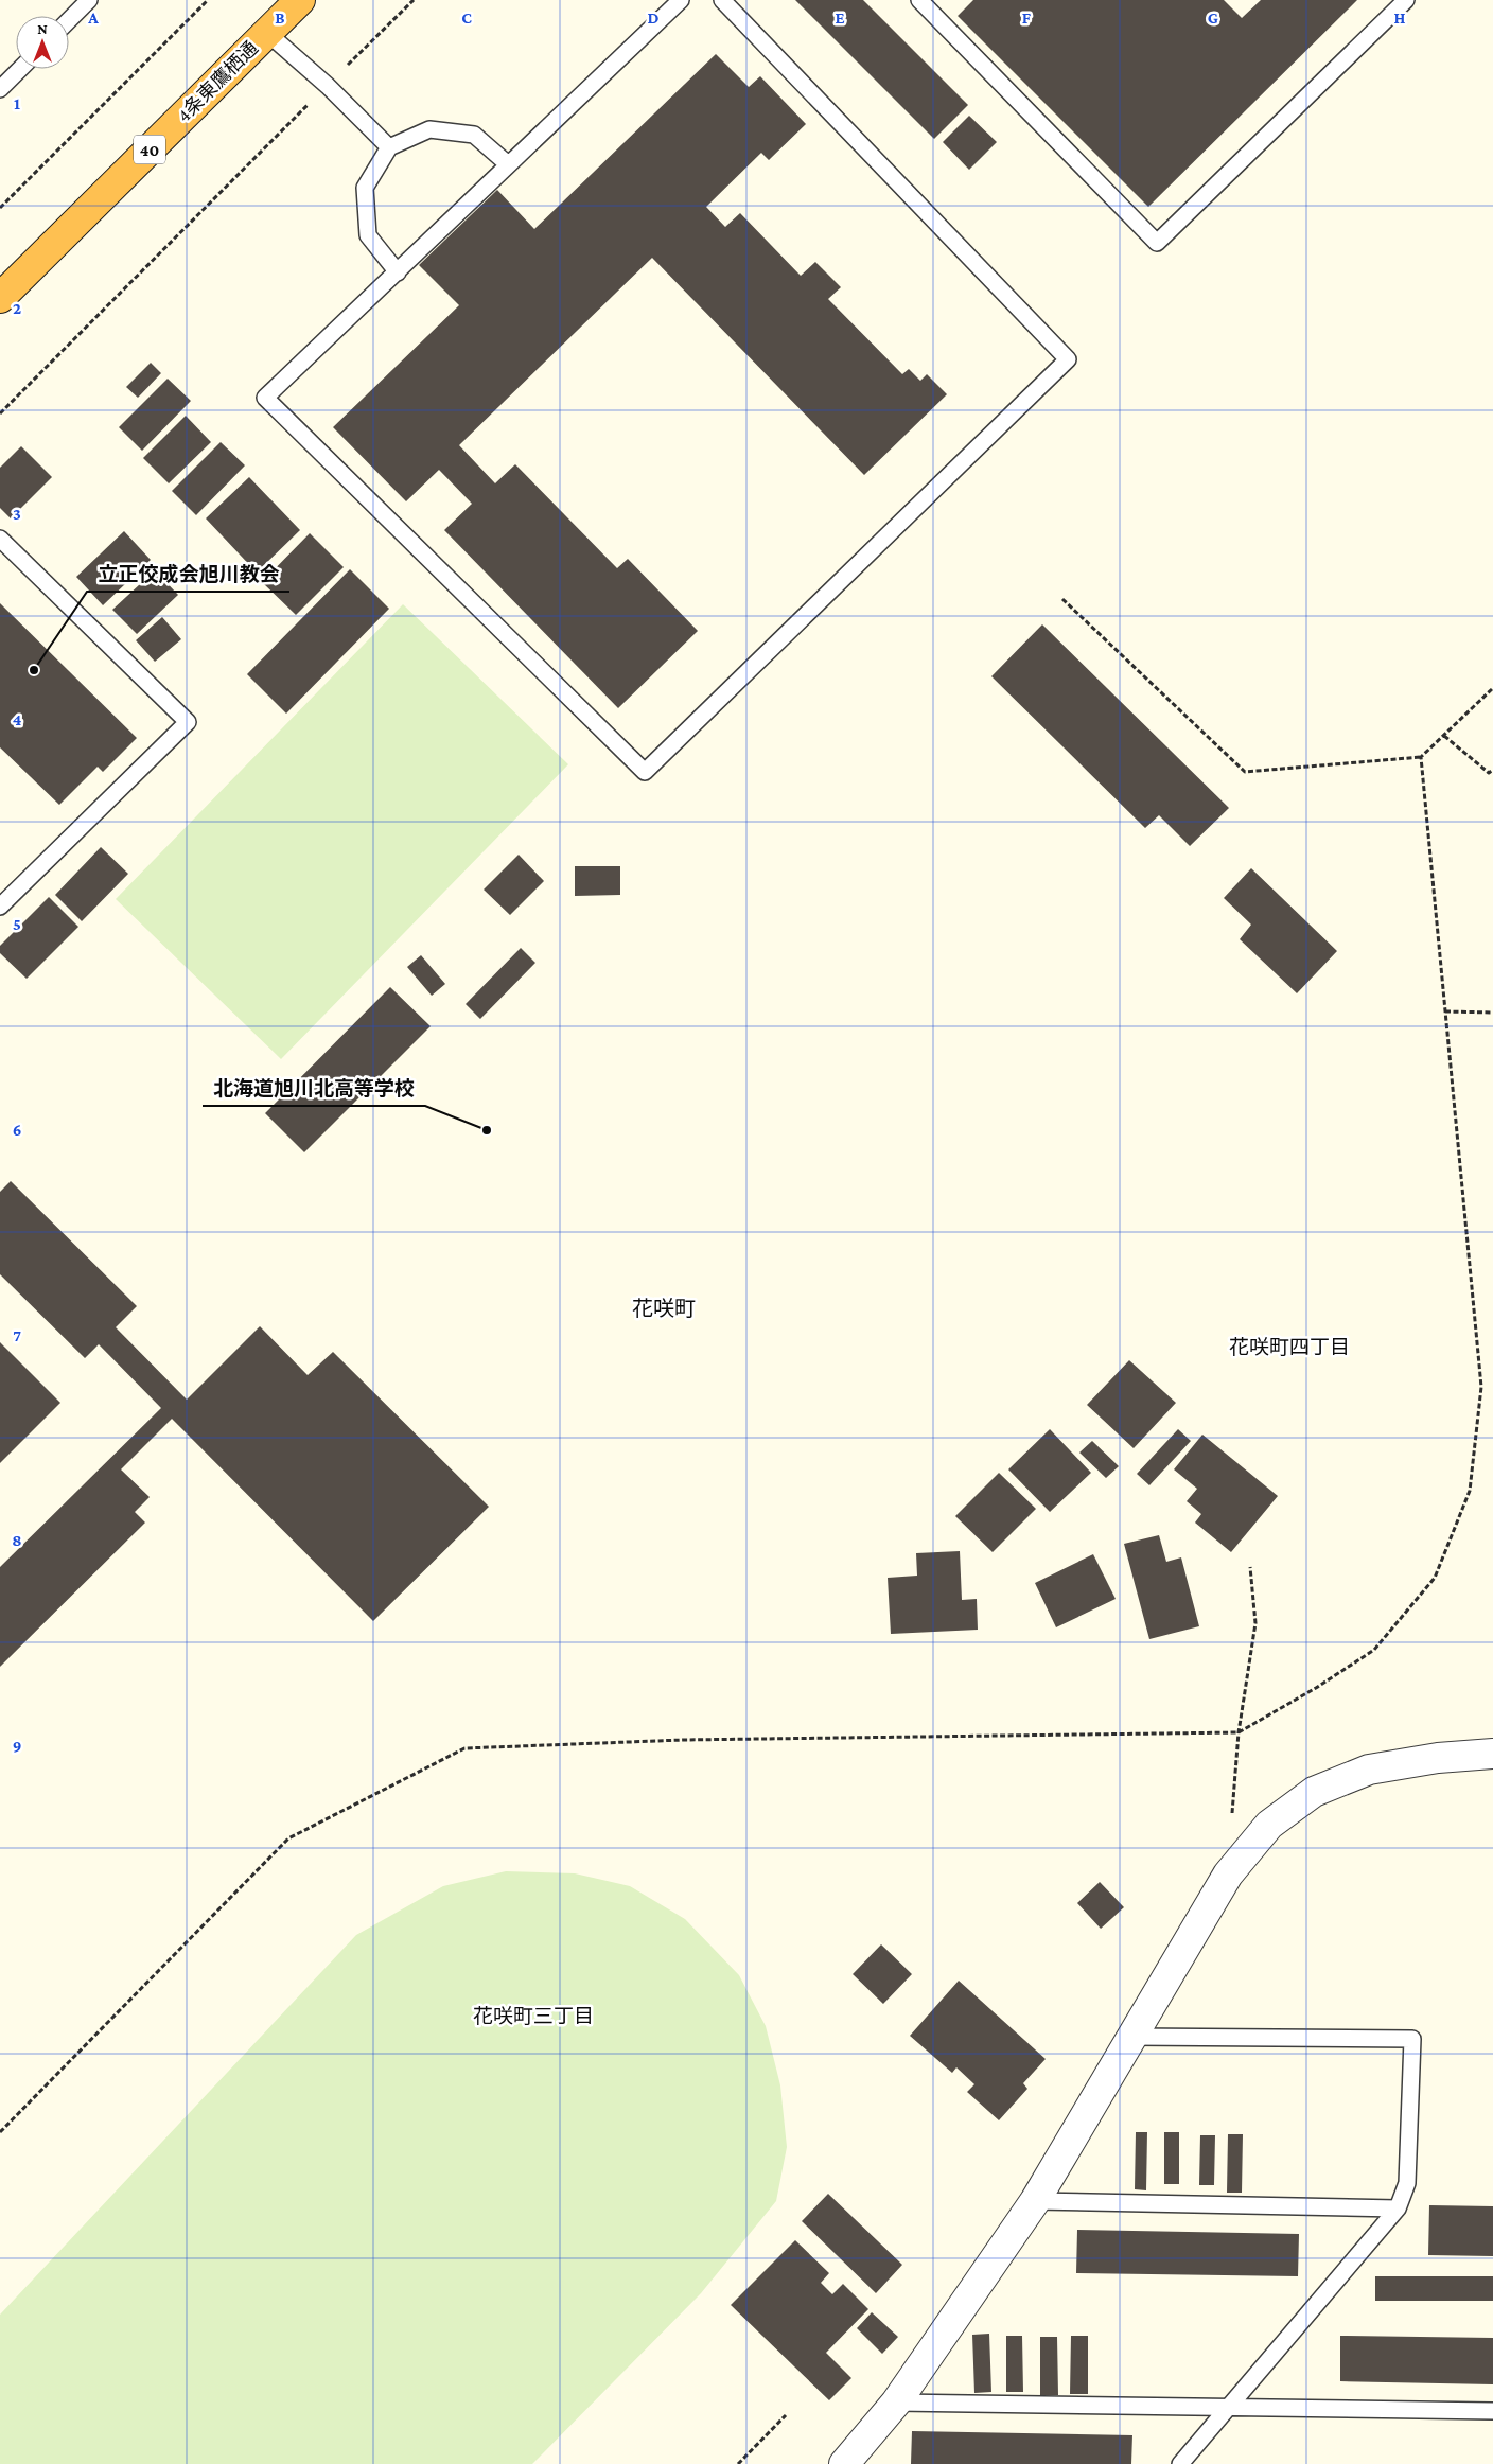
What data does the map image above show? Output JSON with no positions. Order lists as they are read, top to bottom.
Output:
{
  "streets": {
    "highway": ["4条東鷹栖通", "40"]
  },
  "districts": ["花咲町", "花咲町四丁目", "花咲町三丁目"],
  "places": ["立正佼成会旭川教会", "北海道旭川北高等学校"],
  "north": "top",
  "grid": {
    "columns": [
      "A",
      "B",
      "C",
      "D",
      "E",
      "F",
      "G",
      "H"
    ],
    "rows": [
      "1",
      "2",
      "3",
      "4",
      "5",
      "6",
      "7",
      "8",
      "9"
    ]
  }
}
